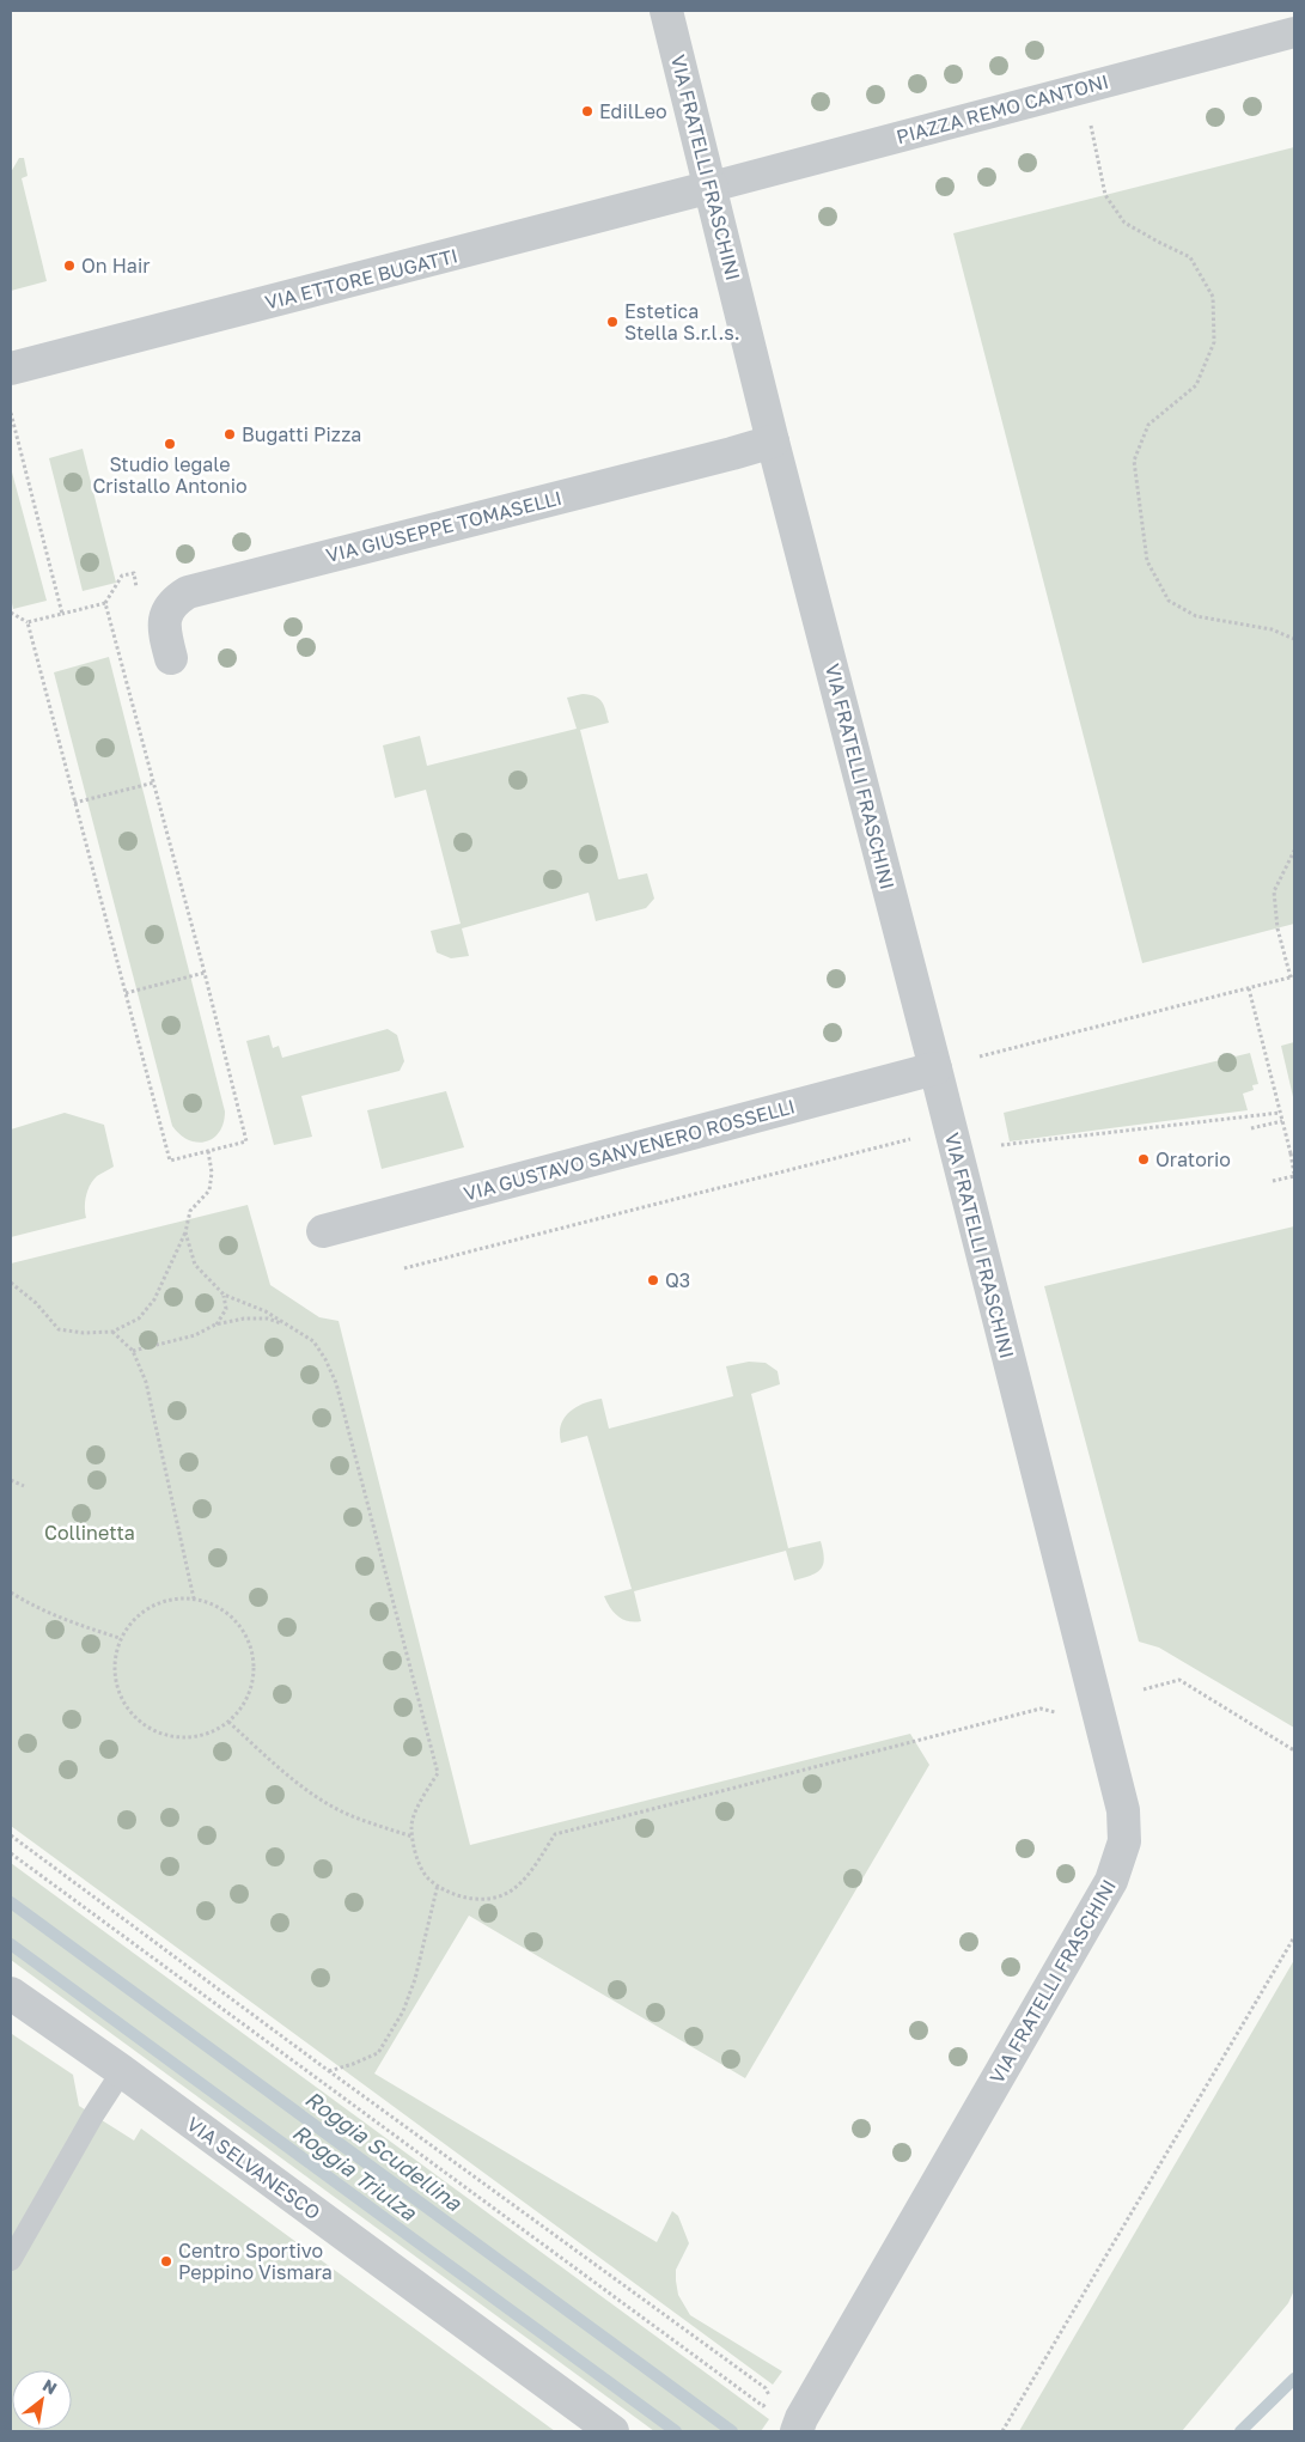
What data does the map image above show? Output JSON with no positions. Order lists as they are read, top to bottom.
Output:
{
  "streets": {
    "street": [
      "PIAZZA REMO CANTONI",
      "VIA FRATELLI FRASCHINI",
      "VIA ETTORE BUGATTI",
      "VIA GIUSEPPE TOMASELLI",
      "VIA GUSTAVO SANVENERO ROSSELLI",
      "VIA SELVANESCO"
    ]
  },
  "crossings": [
    ["PIAZZA REMO CANTONI", "VIA FRATELLI FRASCHINI"],
    ["PIAZZA REMO CANTONI", "VIA ETTORE BUGATTI"],
    ["VIA FRATELLI FRASCHINI", "VIA ETTORE BUGATTI"],
    ["VIA FRATELLI FRASCHINI", "VIA GIUSEPPE TOMASELLI"],
    ["VIA FRATELLI FRASCHINI", "VIA GUSTAVO SANVENERO ROSSELLI"]
  ],
  "water": ["Roggia Scudellina", "Roggia Triulza"],
  "parks": ["Collinetta"],
  "places": [
    "EdilLeo",
    "On Hair",
    "Estetica Stella S.r.l.s.",
    "Bugatti Pizza",
    "Studio legale Cristallo Antonio",
    "Oratorio",
    "Q3",
    "Centro Sportivo Peppino Vismara"
  ],
  "north": "top right"
}
